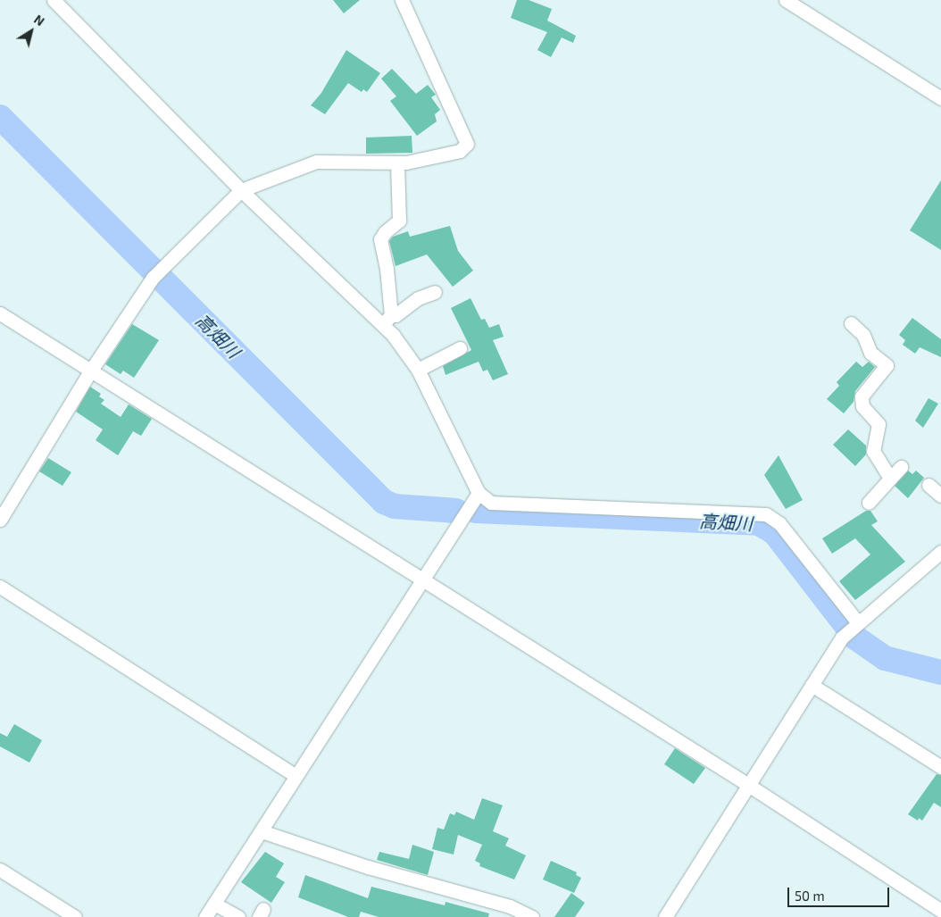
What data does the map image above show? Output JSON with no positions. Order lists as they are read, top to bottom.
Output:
{
  "water": ["高畑川"],
  "scale_bar": "50 m",
  "north": "top right"
}
